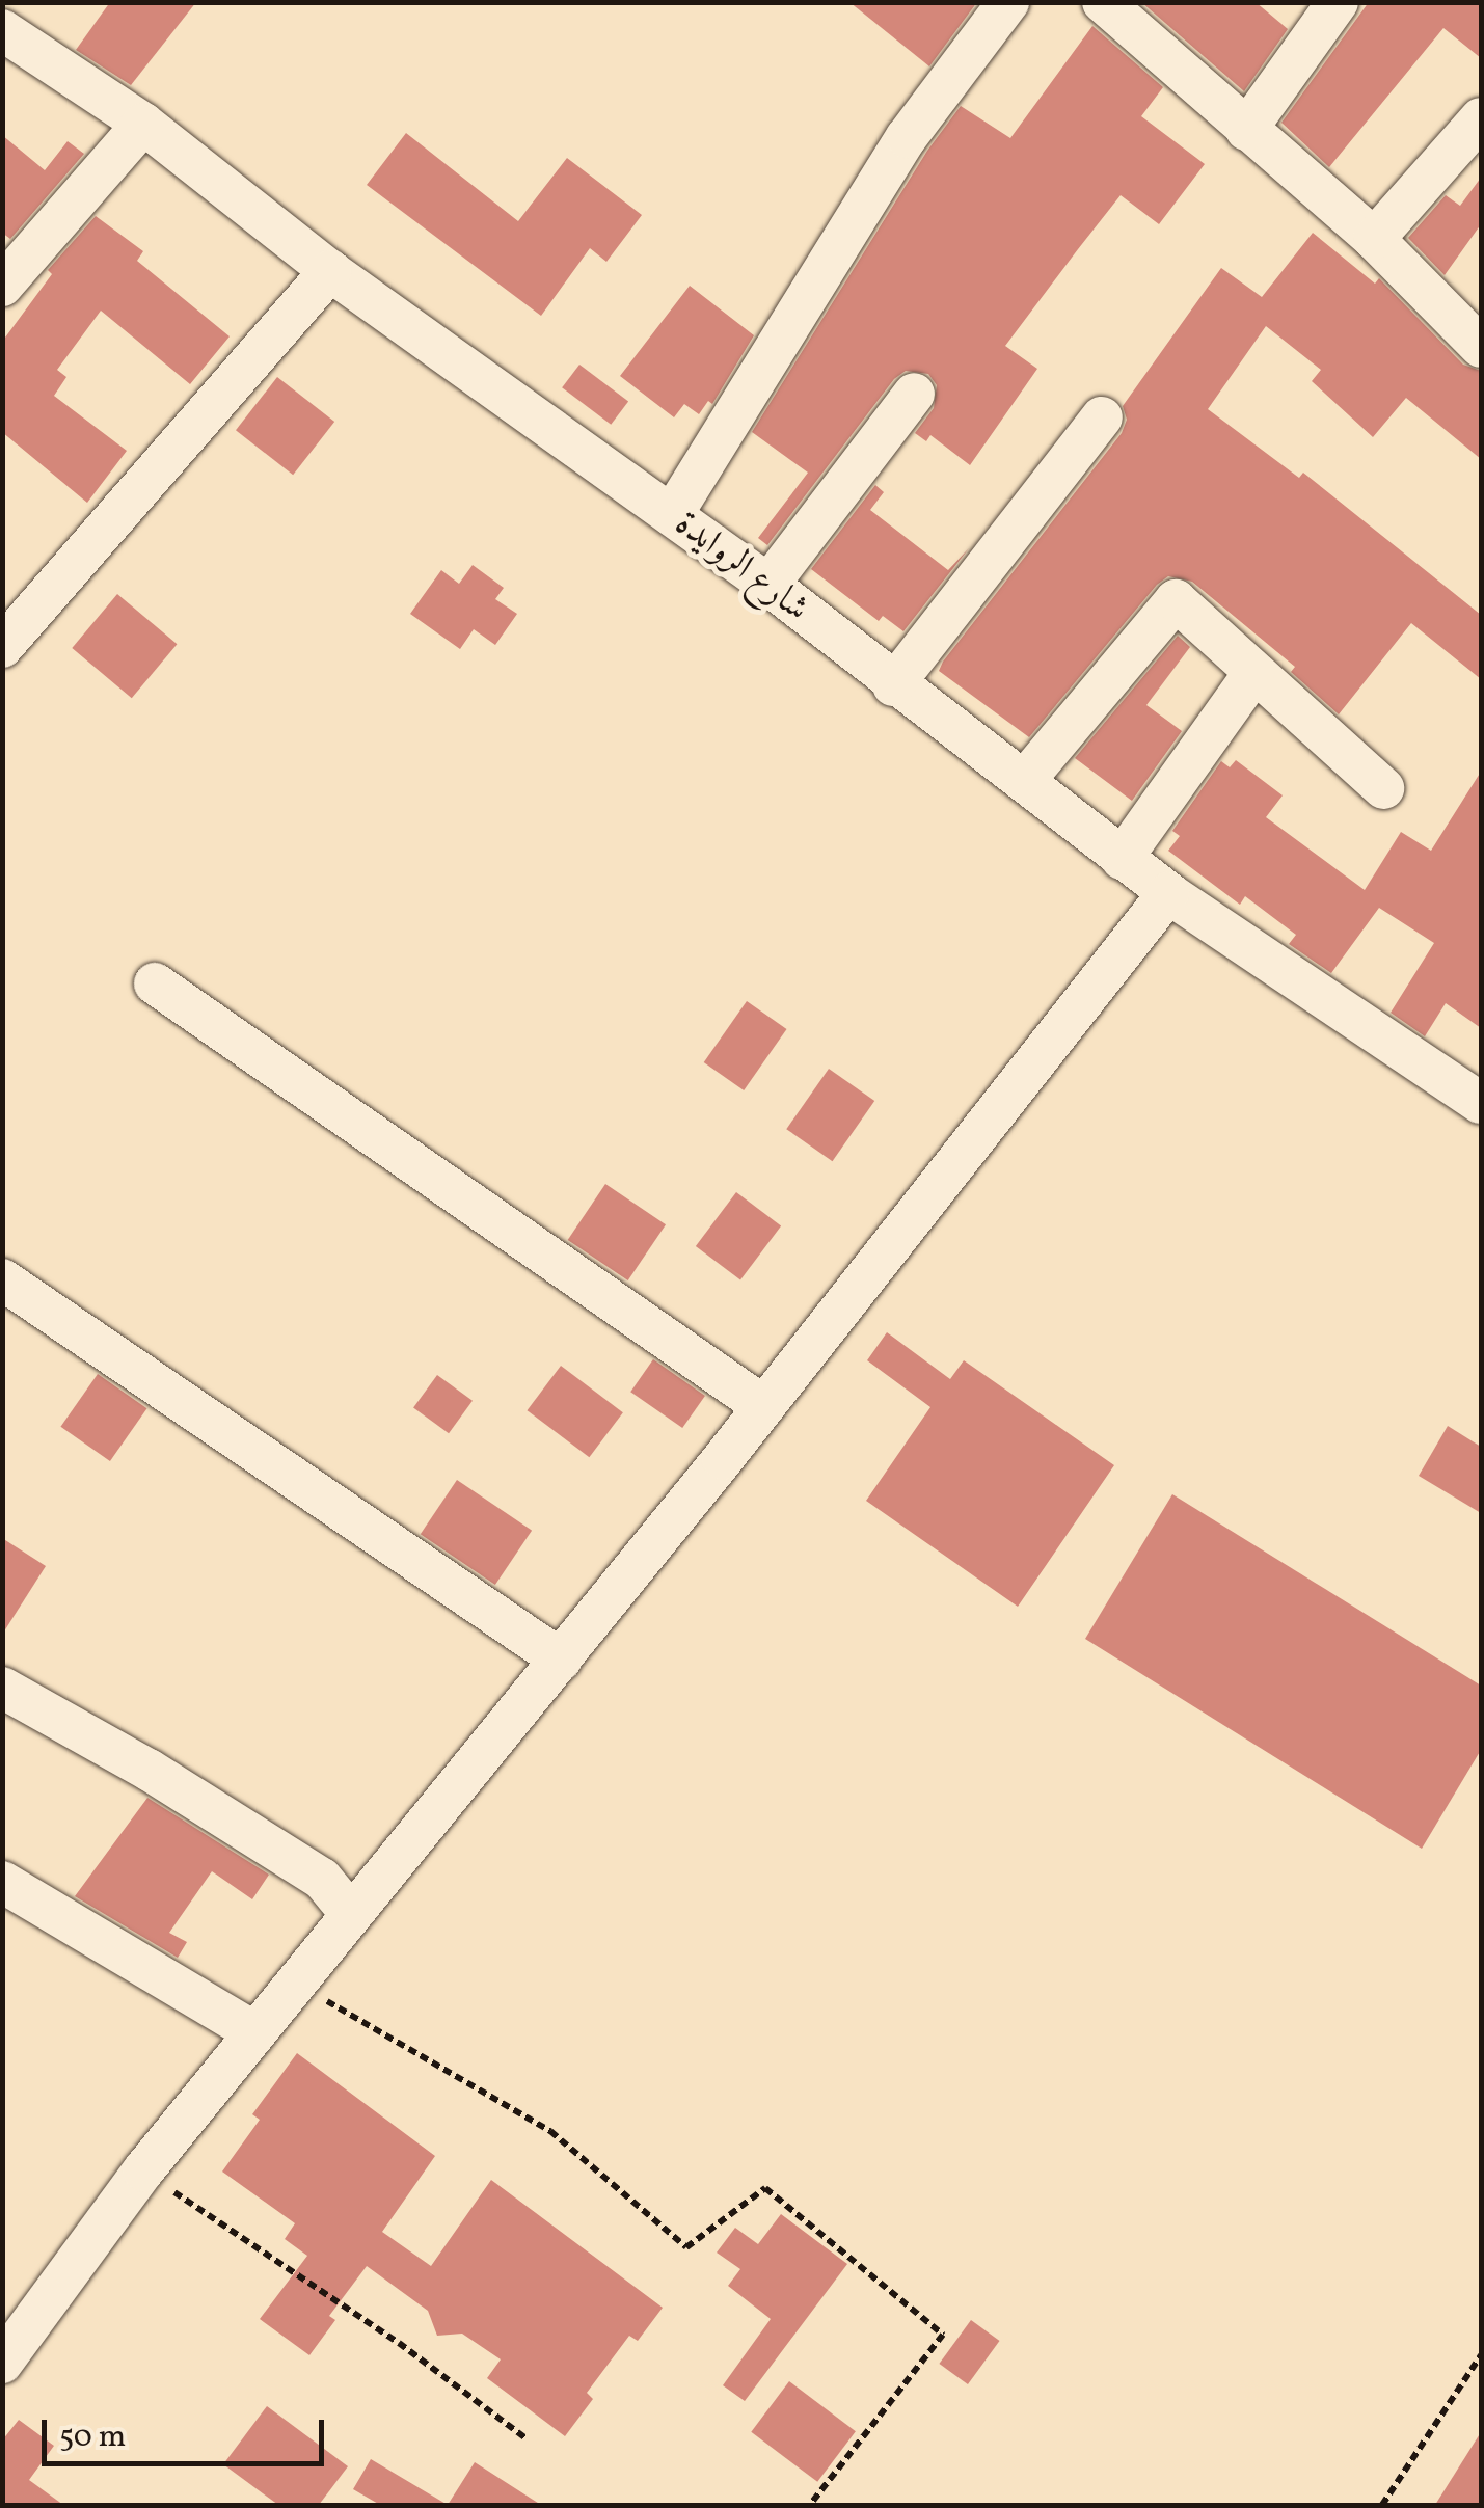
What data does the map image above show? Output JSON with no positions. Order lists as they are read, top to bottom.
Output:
{
  "streets": {
    "street": ["شارع الروايدة"]
  },
  "scale_bar": "50 m"
}
